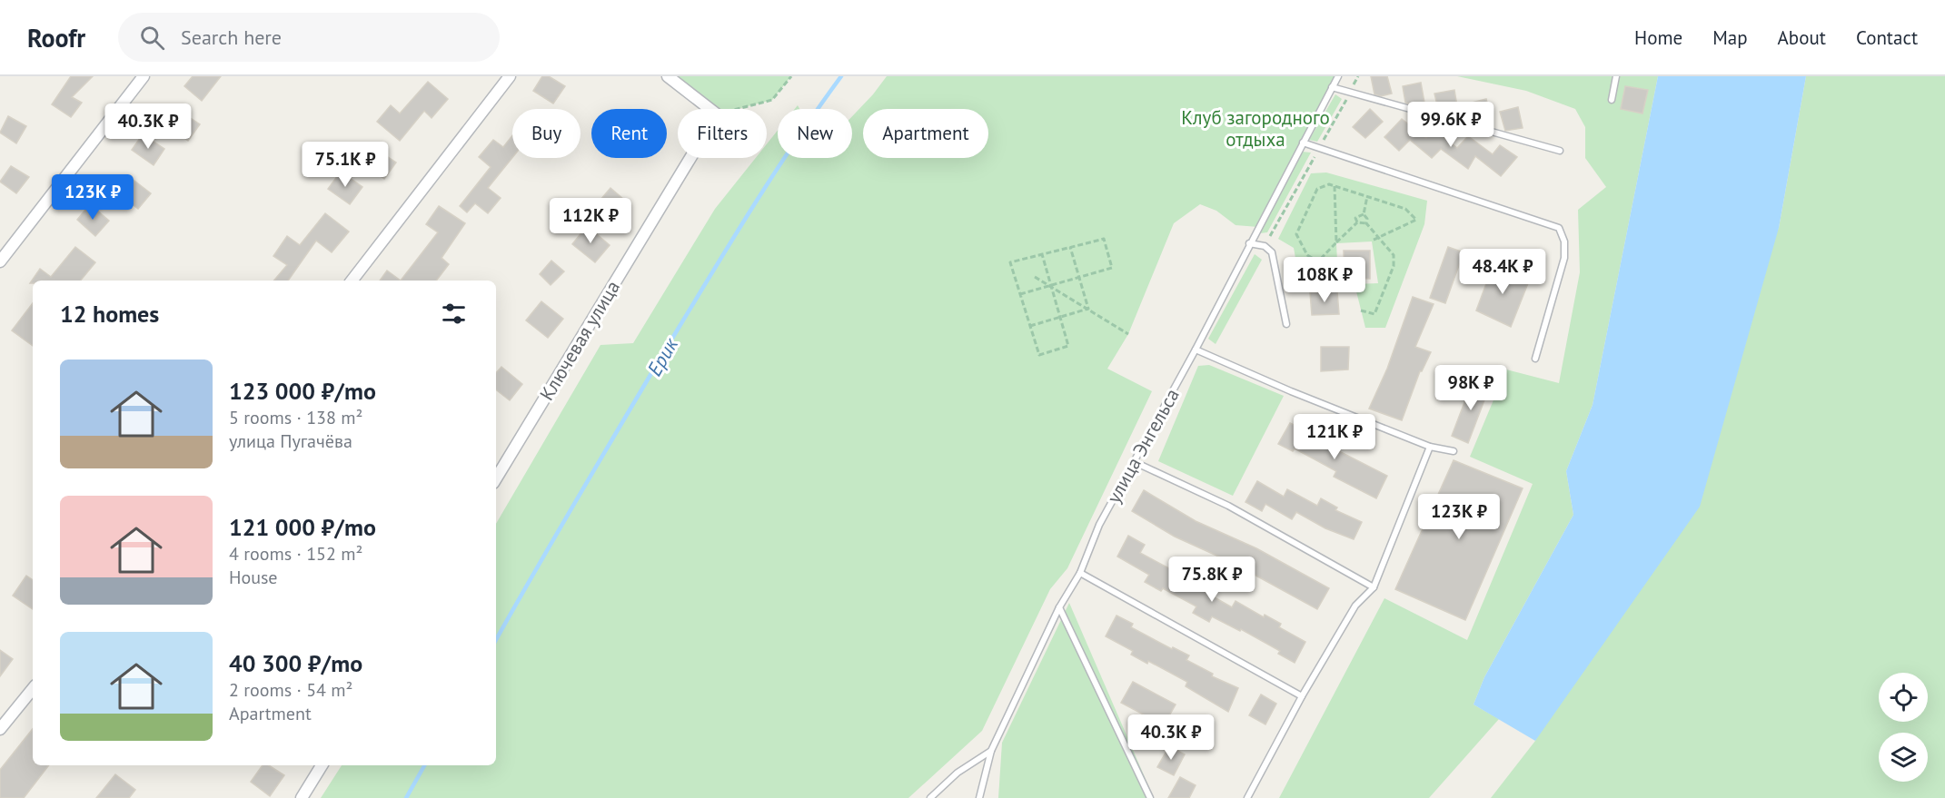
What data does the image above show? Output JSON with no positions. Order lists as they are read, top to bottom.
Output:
{
  "streets": {
    "street": ["Ключевая улица"],
    "lane": ["улица Энгельса"]
  },
  "water": ["Ерик"],
  "parks": ["Клуб загородного отдыха"],
  "page": {
    "header": "Roofr",
    "search": "Search here",
    "nav": [
      "Home",
      "Map",
      "About",
      "Contact"
    ],
    "price": [
      "99.6K ₽",
      "40.3K ₽",
      "75.1K ₽",
      "123K ₽",
      "112K ₽",
      "48.4K ₽",
      "108K ₽",
      "98K ₽",
      "121K ₽",
      "123K ₽",
      "75.8K ₽",
      "40.3K ₽"
    ],
    "chip": [
      "Buy",
      "Rent",
      "Filters",
      "New",
      "Apartment"
    ],
    "heading": "12 homes",
    "list": [
      {
        "name": "123 000 ₽/mo",
        "note": "5 rooms · 138 m² · улица Пугачёва"
      },
      {
        "name": "121 000 ₽/mo",
        "note": "4 rooms · 152 m² · House"
      },
      {
        "name": "40 300 ₽/mo",
        "note": "2 rooms · 54 m² · Apartment"
      }
    ]
  }
}
